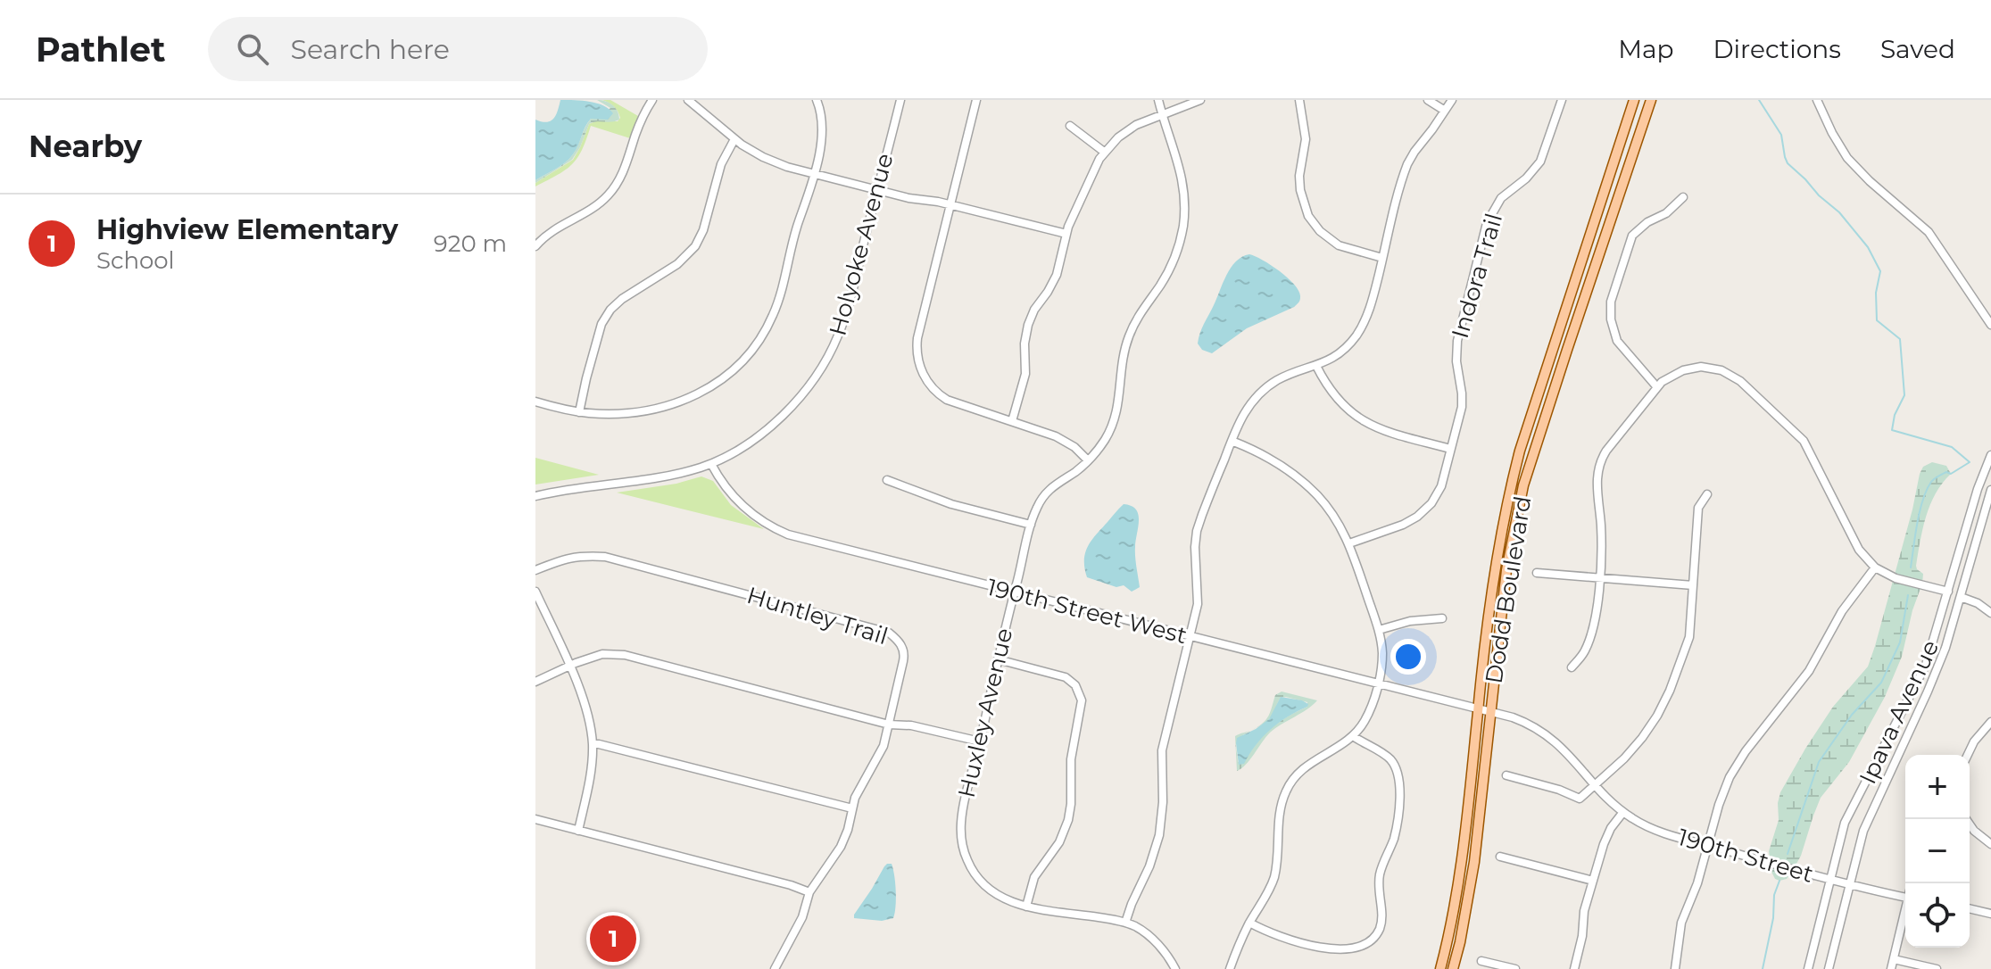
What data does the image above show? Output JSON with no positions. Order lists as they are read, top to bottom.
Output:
{
  "streets": {
    "main road": ["Dodd Boulevard"],
    "street": [
      "Holyoke Avenue",
      "Indora Trail",
      "190th Street West",
      "Huntley Trail",
      "Ipava Avenue",
      "Huxley Avenue",
      "190th Street"
    ]
  },
  "crossings": [
    ["Holyoke Avenue", "190th Street West"],
    ["Dodd Boulevard", "190th Street West"],
    ["Dodd Boulevard", "190th Street"],
    ["190th Street West", "Huxley Avenue"],
    ["190th Street West", "190th Street"],
    ["Ipava Avenue", "190th Street"]
  ],
  "page": {
    "header": "Pathlet",
    "search": "Search here",
    "nav": ["Map", "Directions", "Saved"],
    "heading": "Nearby",
    "list": [
      {
        "mark": "1",
        "name": "Highview Elementary",
        "note": "School",
        "value": "920 m"
      }
    ],
    "map_buttons": ["+", "−"],
    "pins": "1"
  }
}
